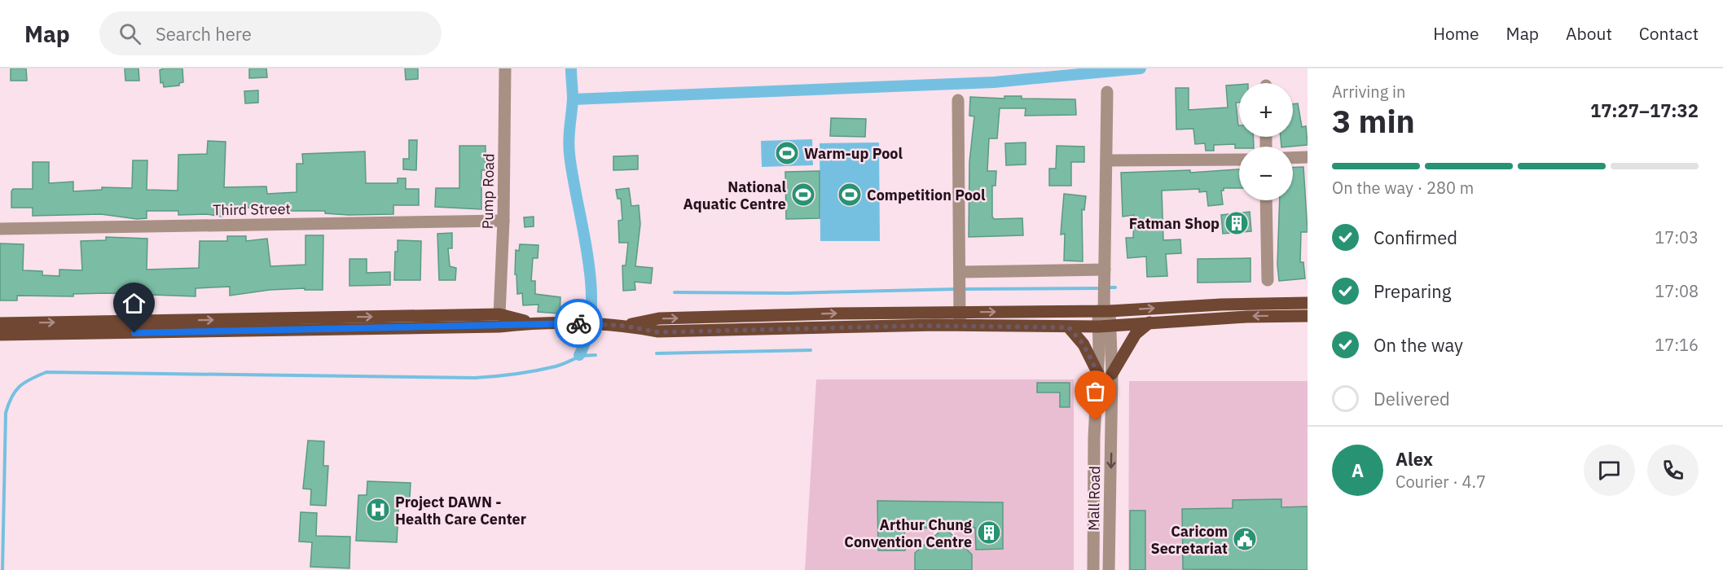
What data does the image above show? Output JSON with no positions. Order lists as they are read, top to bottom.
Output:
{
  "streets": {
    "street": ["Pump Road", "Third Street", "Mall Road"]
  },
  "crossings": [
    ["Pump Road", "Third Street"]
  ],
  "places": {
    "sports": ["Warm-up Pool", "National Aquatic Centre", "Competition Pool"],
    "building": ["Fatman Shop", "Arthur Chung Convention Centre"],
    "hospital": ["Project DAWN - Health Care Center"],
    "public building": ["Caricom Secretariat"]
  },
  "page": {
    "header": "Map",
    "search": "Search here",
    "nav": [
      "Home",
      "Map",
      "About",
      "Contact"
    ],
    "heading": ["3 min", "Arriving in", "17:27–17:32"],
    "panel": ["Alex", "Courier · 4.7"],
    "map_buttons": ["+", "−"],
    "bar": "On the way · 280 m",
    "list": [
      ["Confirmed", "17:03"],
      ["Preparing", "17:08"],
      ["On the way", "17:16"],
      "Delivered"
    ],
    "round": "A"
  }
}
